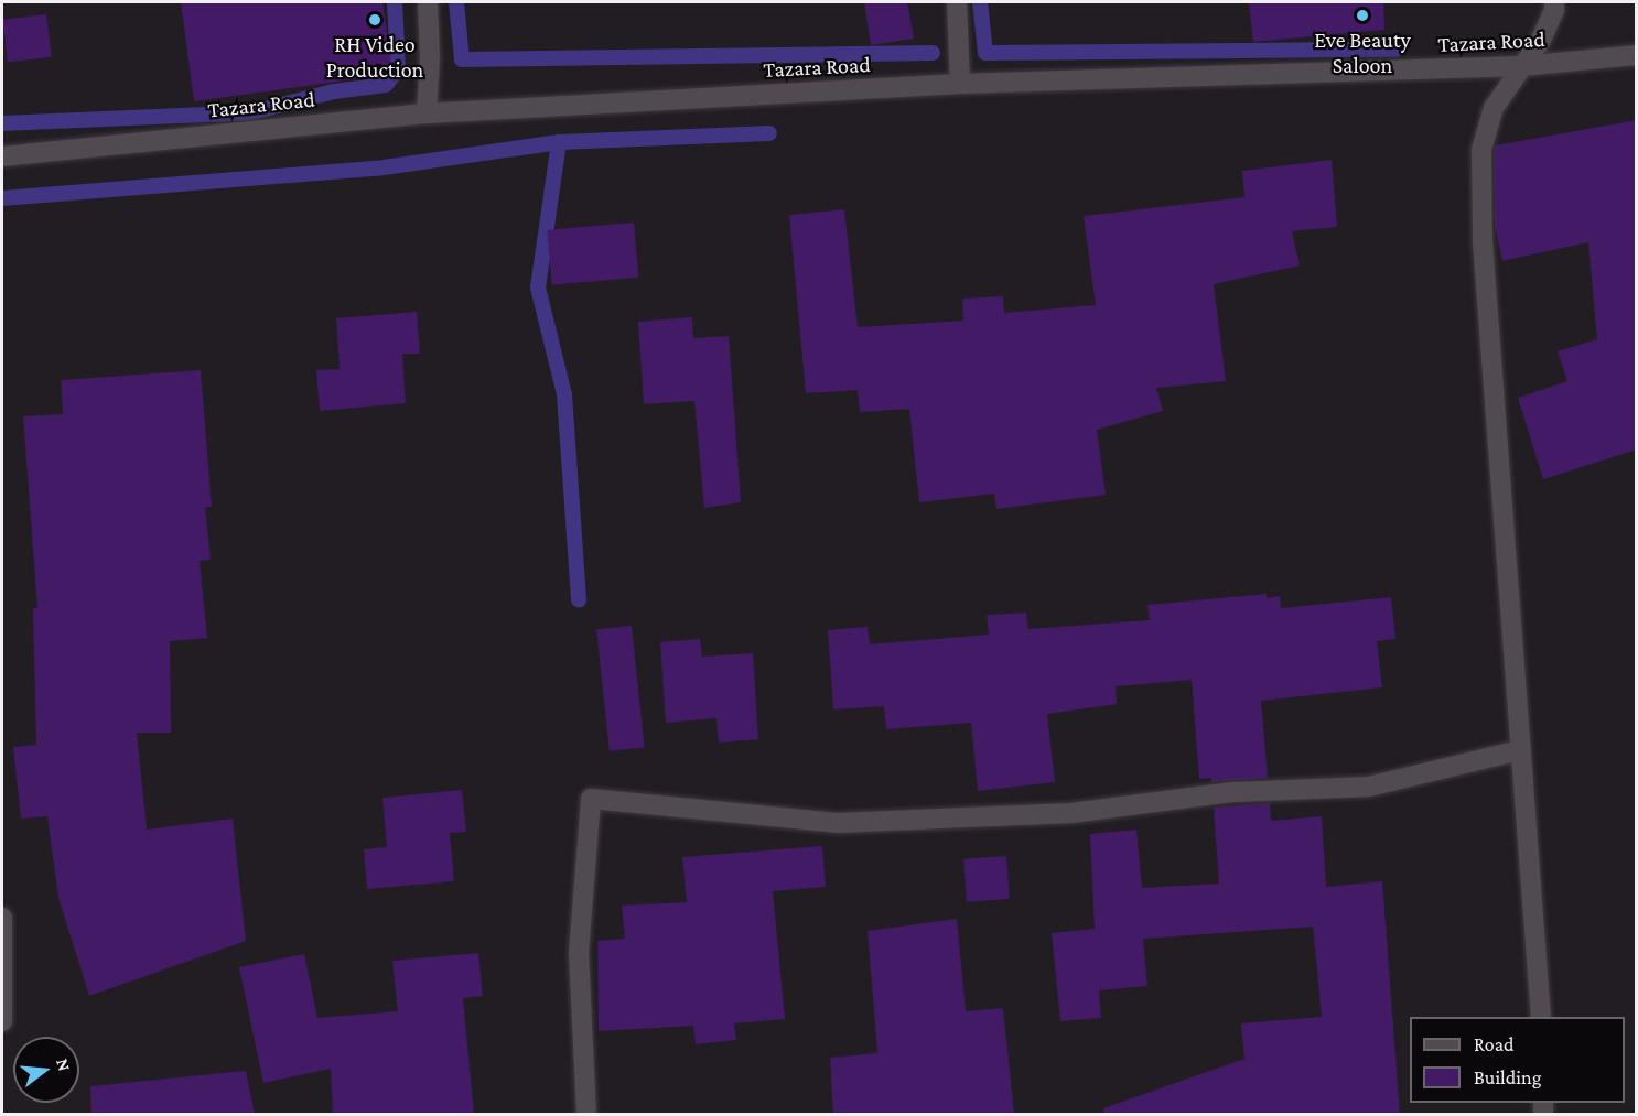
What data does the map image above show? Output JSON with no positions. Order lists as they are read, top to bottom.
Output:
{
  "streets": {
    "street": ["Tazara Road"]
  },
  "places": ["Eve Beauty Saloon", "RH Video Production"],
  "legend": ["Road", "Building"],
  "north": "right"
}
